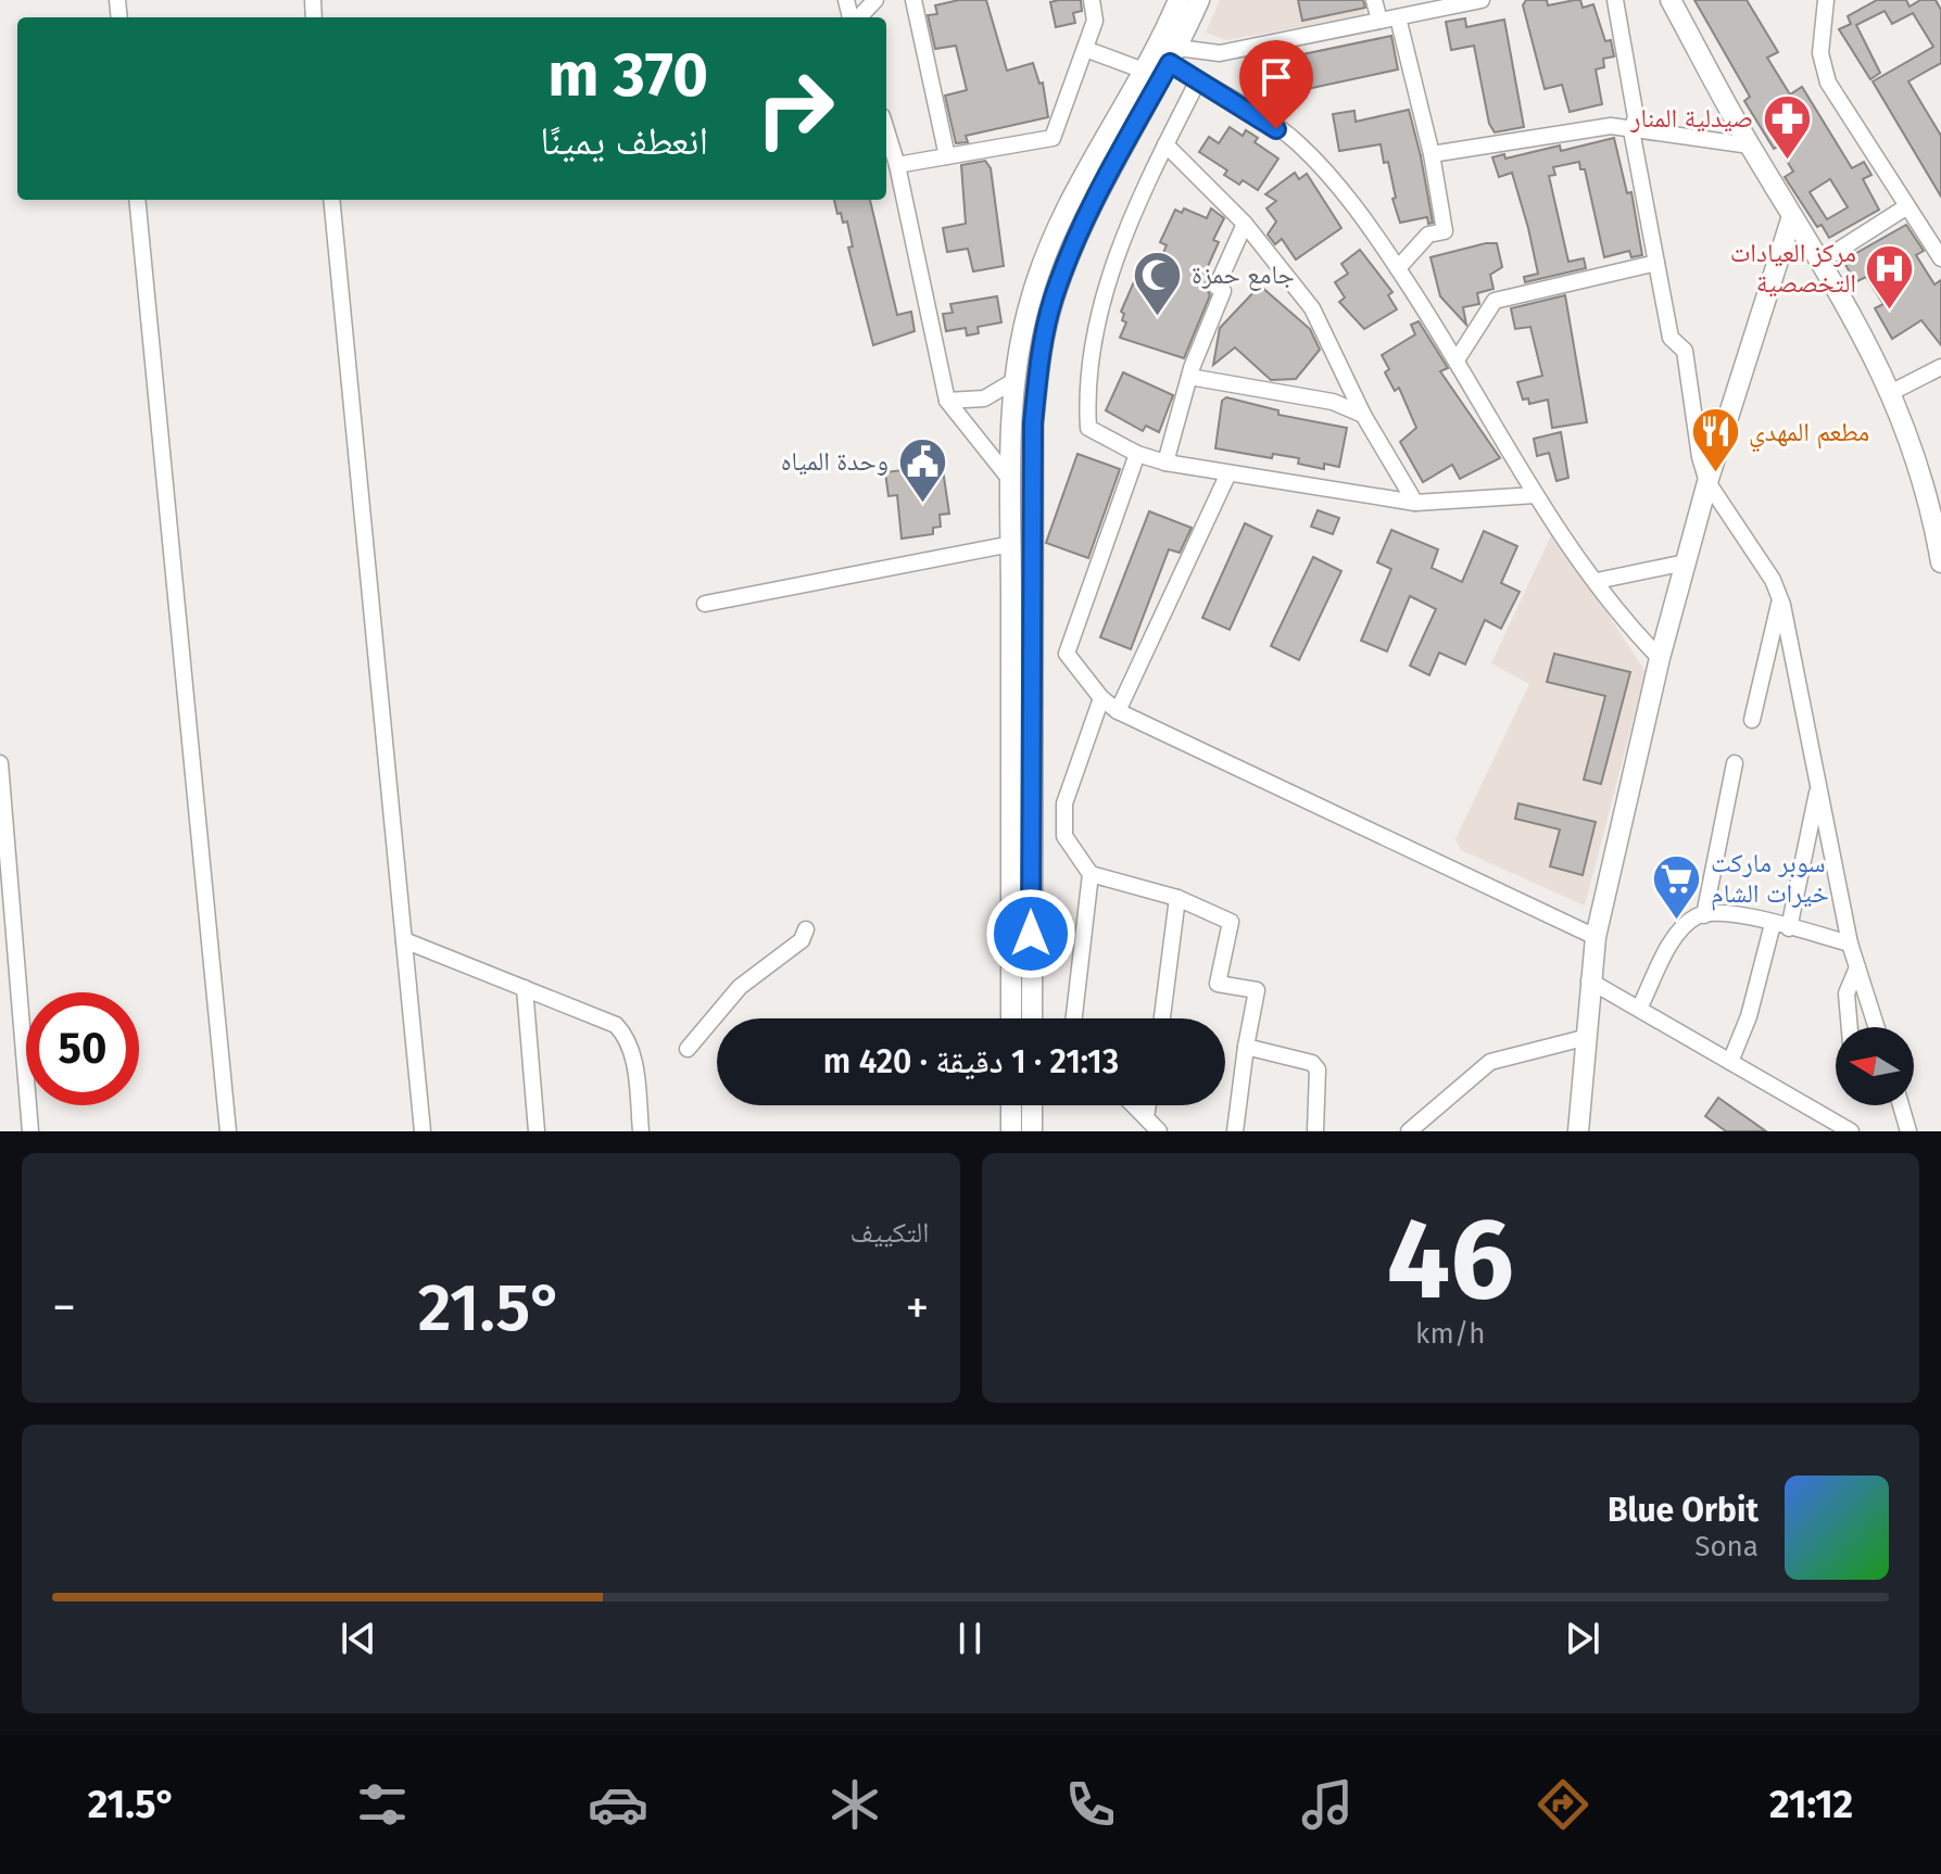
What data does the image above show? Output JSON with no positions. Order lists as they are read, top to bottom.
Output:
{
  "places": {
    "pharmacy": ["صيدلية المنار"],
    "hospital": ["مركز العيادات التخصصية"],
    "mosque": ["جامع حمزة"],
    "restaurant": ["مطعم المهدي"],
    "public building": ["وحدة المياه"],
    "supermarket": ["سوبر ماركت خيرات الشام"]
  },
  "north": "left",
  "page": {
    "turn": ["370 m", "انعطف يمينًا"],
    "limit": "50",
    "trip": "21:13 · 1 دقيقة · 420 m",
    "tile": [
      ["46", "km/h"],
      "التكييف"
    ],
    "heat": ["−", "21.5°", "+"],
    "song": ["Blue Orbit", "Sona"],
    "tabs": ["21:12", "21.5°"]
  }
}
